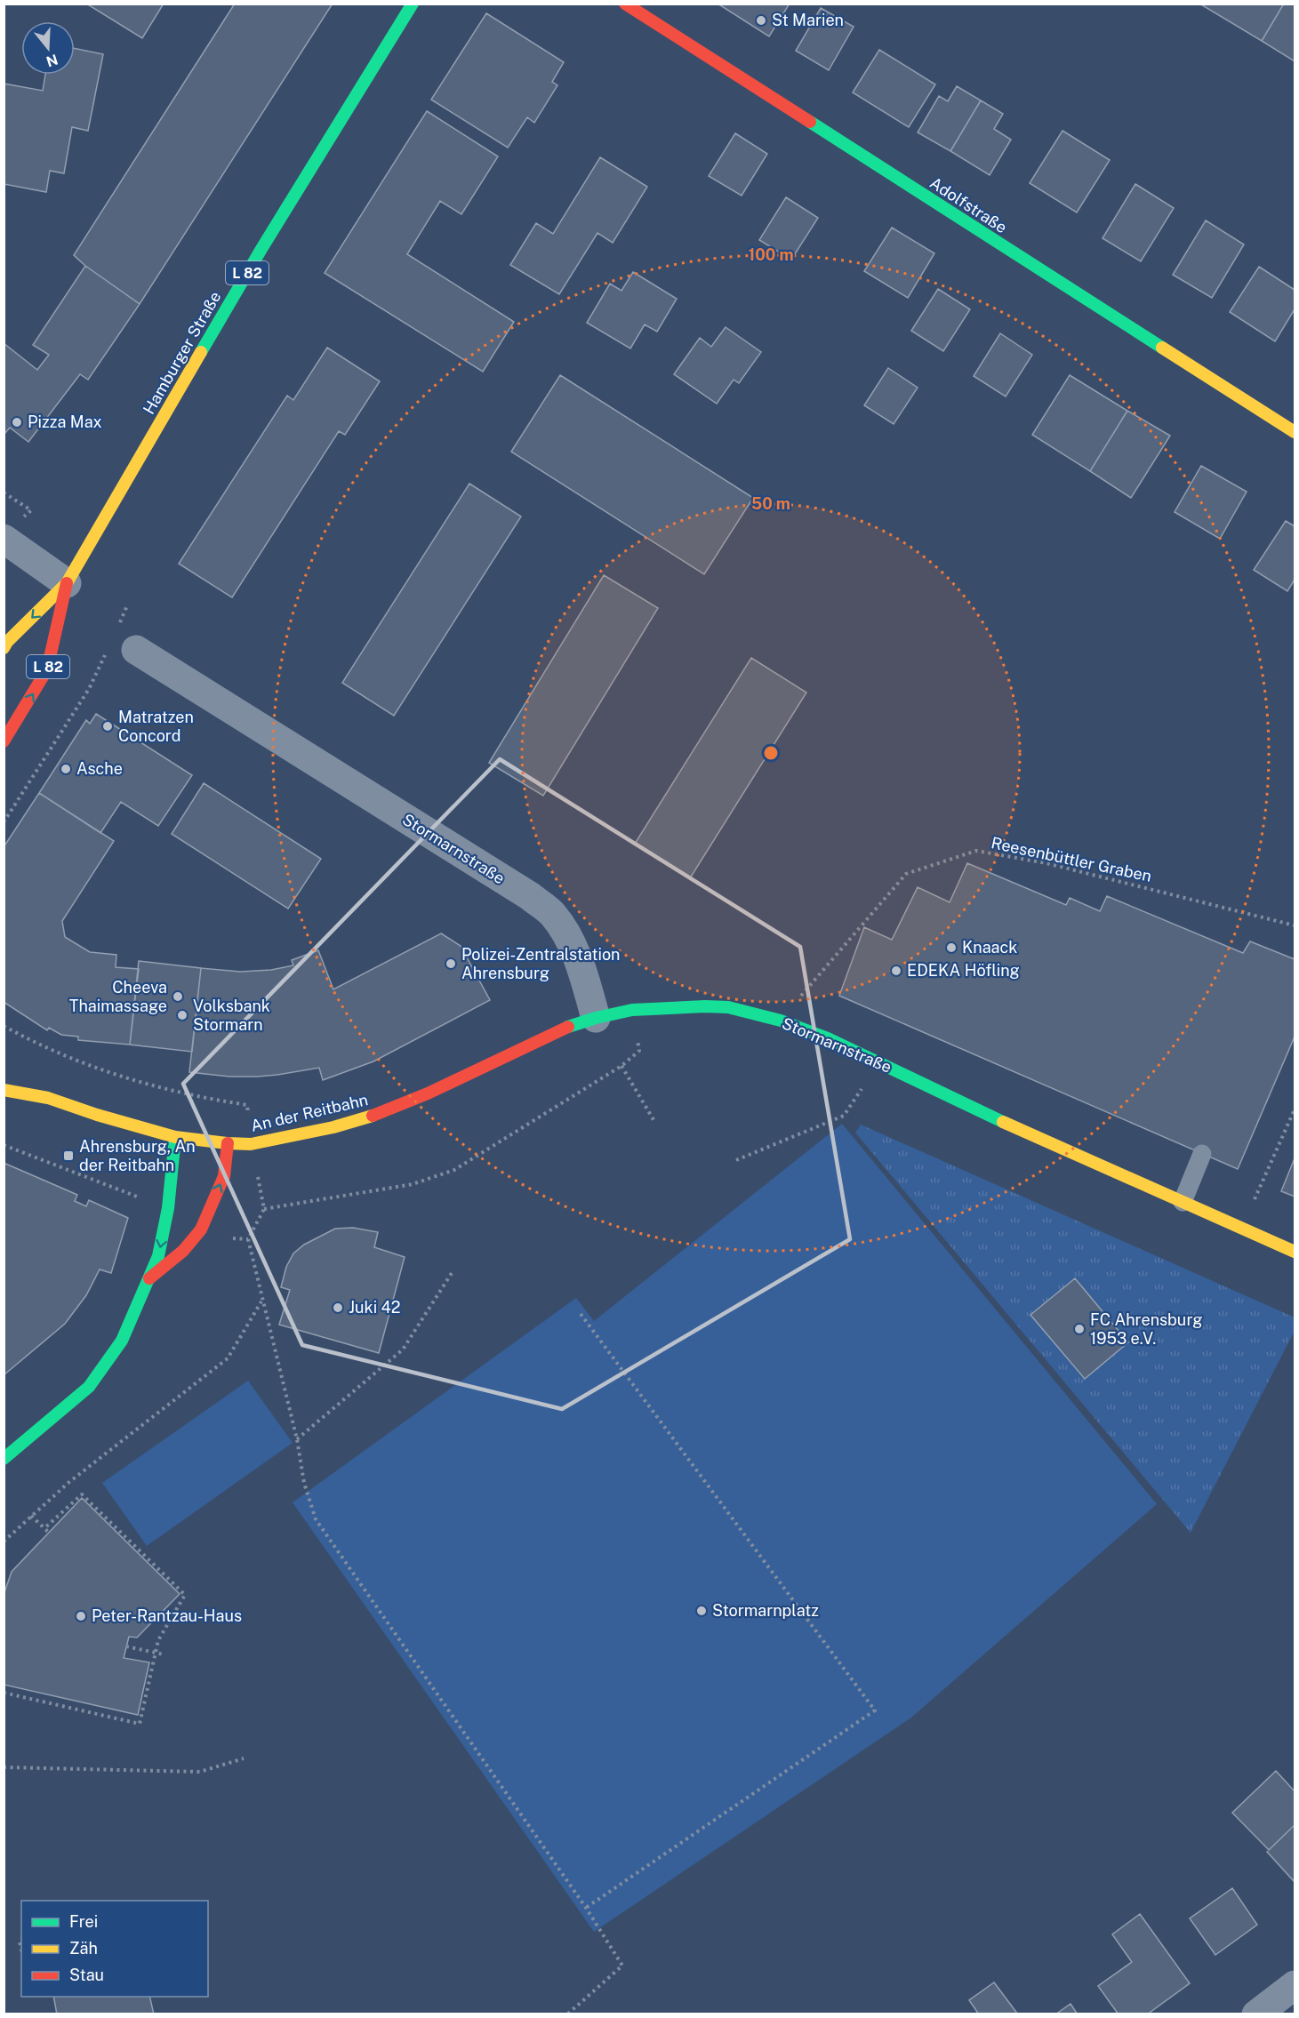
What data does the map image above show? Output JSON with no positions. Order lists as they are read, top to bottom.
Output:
{
  "streets": {
    "street": [
      "Adolfstraße",
      "L 82",
      "Hamburger Straße",
      "Stormarnstraße",
      "An der Reitbahn"
    ],
    "path": ["Reesenbüttler Graben"]
  },
  "crossings": [
    ["Stormarnstraße", "Reesenbüttler Graben"],
    ["Stormarnstraße", "An der Reitbahn"]
  ],
  "places": {
    "other": [
      "St Marien",
      "Pizza Max",
      "Matratzen Concord",
      "Asche",
      "Knaack",
      "Polizei-Zentralstation Ahrensburg",
      "EDEKA Höfling",
      "Cheeva Thaimassage",
      "Volksbank Stormarn",
      "Juki 42",
      "FC Ahrensburg 1953 e.V.",
      "Stormarnplatz",
      "Peter-Rantzau-Haus"
    ],
    "transit": ["Ahrensburg, An der Reitbahn"]
  },
  "legend": ["Frei", "Zäh", "Stau"],
  "north": "bottom",
  "rings": ["100 m", "50 m"]
}
